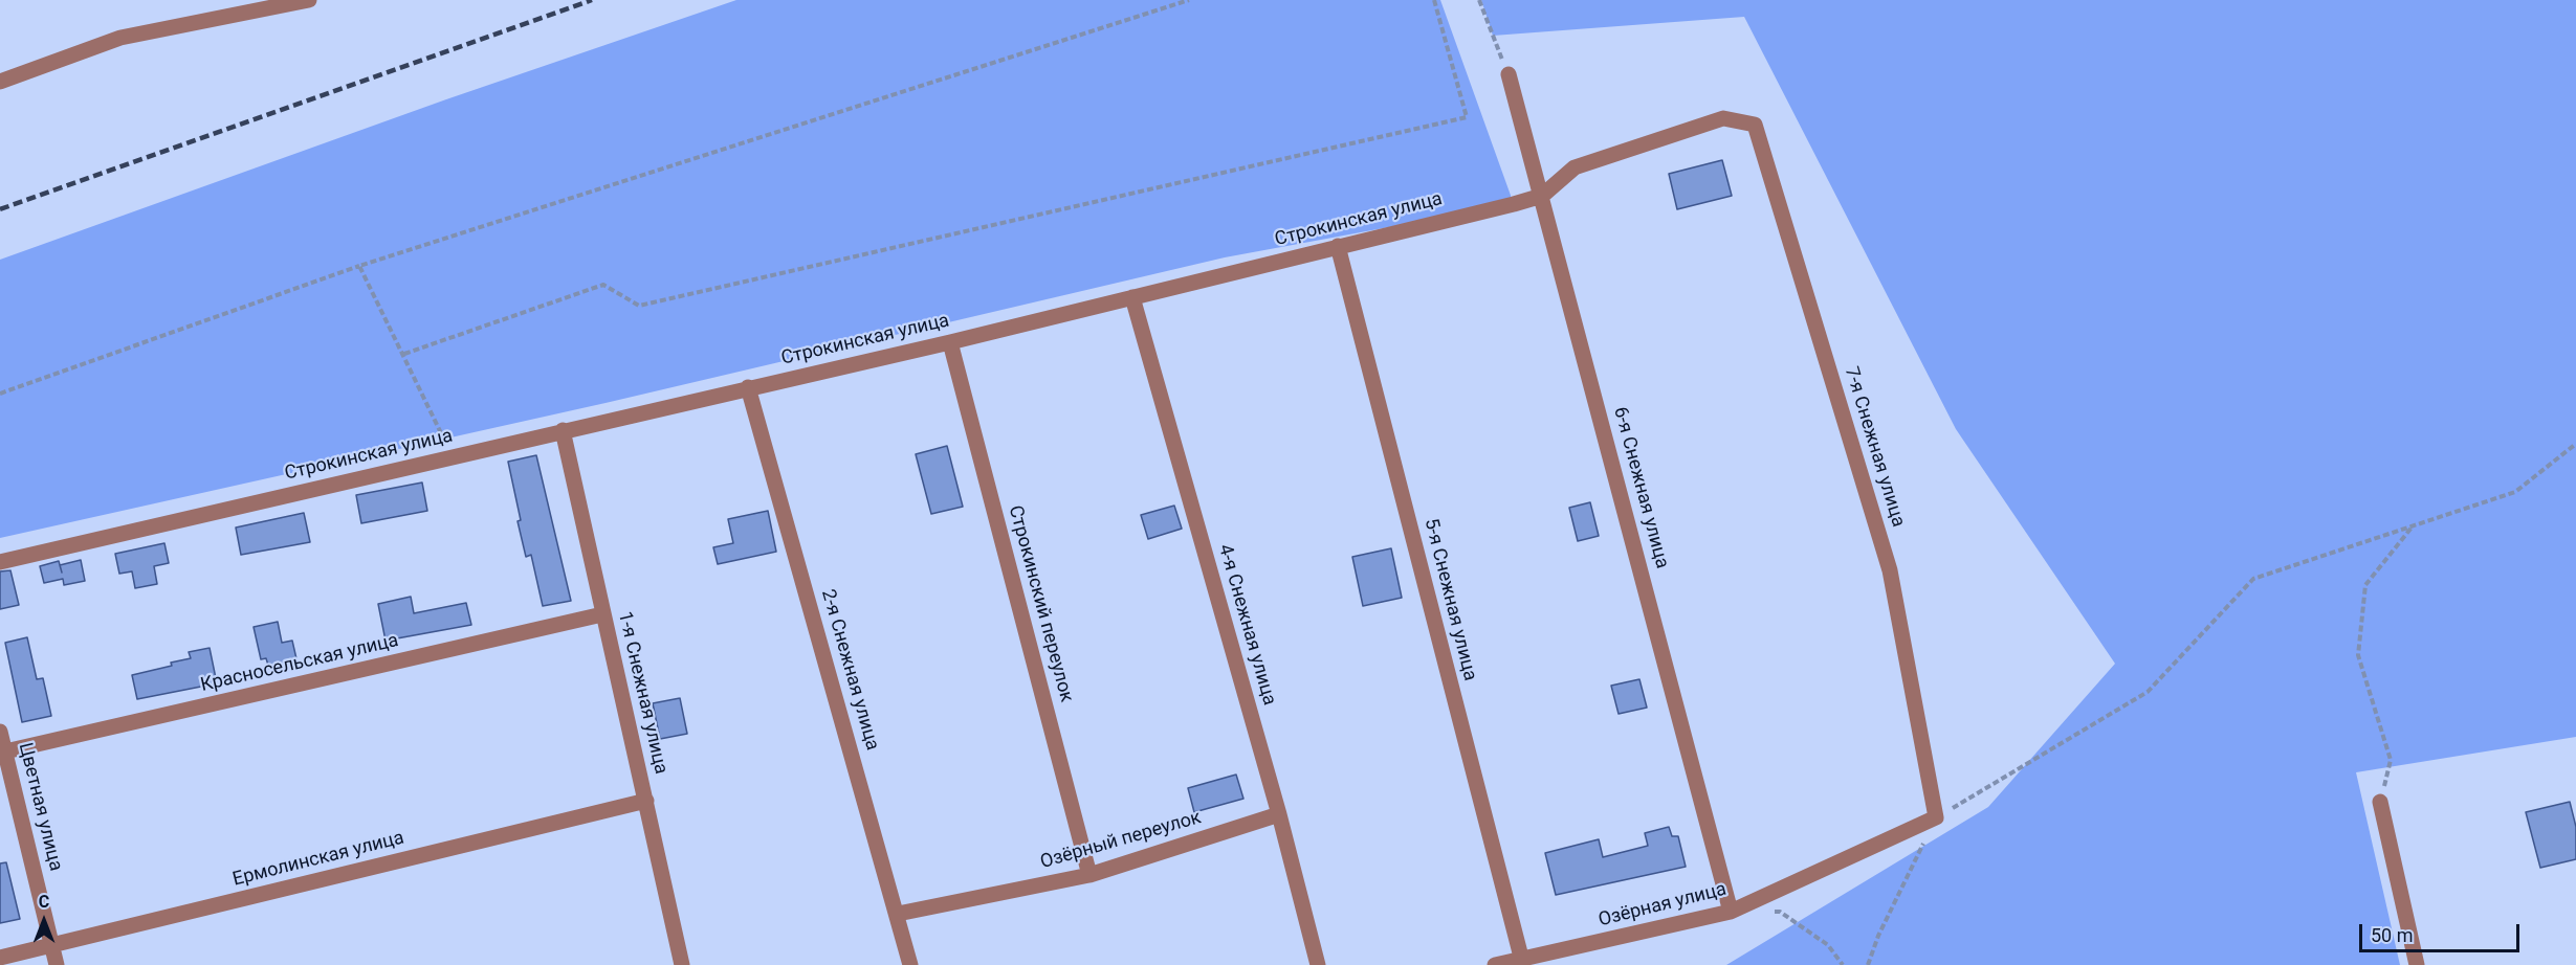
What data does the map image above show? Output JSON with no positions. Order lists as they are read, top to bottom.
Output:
{
  "streets": {
    "street": [
      "Строкинская улица",
      "7-я Снежная улица",
      "6-я Снежная улица",
      "5-я Снежная улица",
      "Строкинский переулок",
      "4-я Снежная улица",
      "Красносельская улица",
      "2-я Снежная улица",
      "1-я Снежная улица",
      "Цветная улица",
      "Озёрный переулок",
      "Ермолинская улица",
      "Озёрная улица"
    ]
  },
  "crossings": [
    ["Строкинская улица", "7-я Снежная улица"],
    ["Строкинская улица", "6-я Снежная улица"],
    ["Строкинская улица", "5-я Снежная улица"],
    ["Строкинская улица", "Строкинский переулок"],
    ["Строкинская улица", "4-я Снежная улица"],
    ["Строкинская улица", "2-я Снежная улица"],
    ["Строкинская улица", "1-я Снежная улица"],
    ["7-я Снежная улица", "Озёрная улица"],
    ["6-я Снежная улица", "Озёрная улица"],
    ["5-я Снежная улица", "Озёрная улица"],
    ["Строкинский переулок", "Озёрный переулок"],
    ["4-я Снежная улица", "Озёрный переулок"],
    ["Красносельская улица", "1-я Снежная улица"],
    ["Красносельская улица", "Цветная улица"],
    ["2-я Снежная улица", "Озёрный переулок"],
    ["1-я Снежная улица", "Ермолинская улица"],
    ["Цветная улица", "Ермолинская улица"]
  ],
  "scale_bar": "50 m",
  "north": "top"
}
